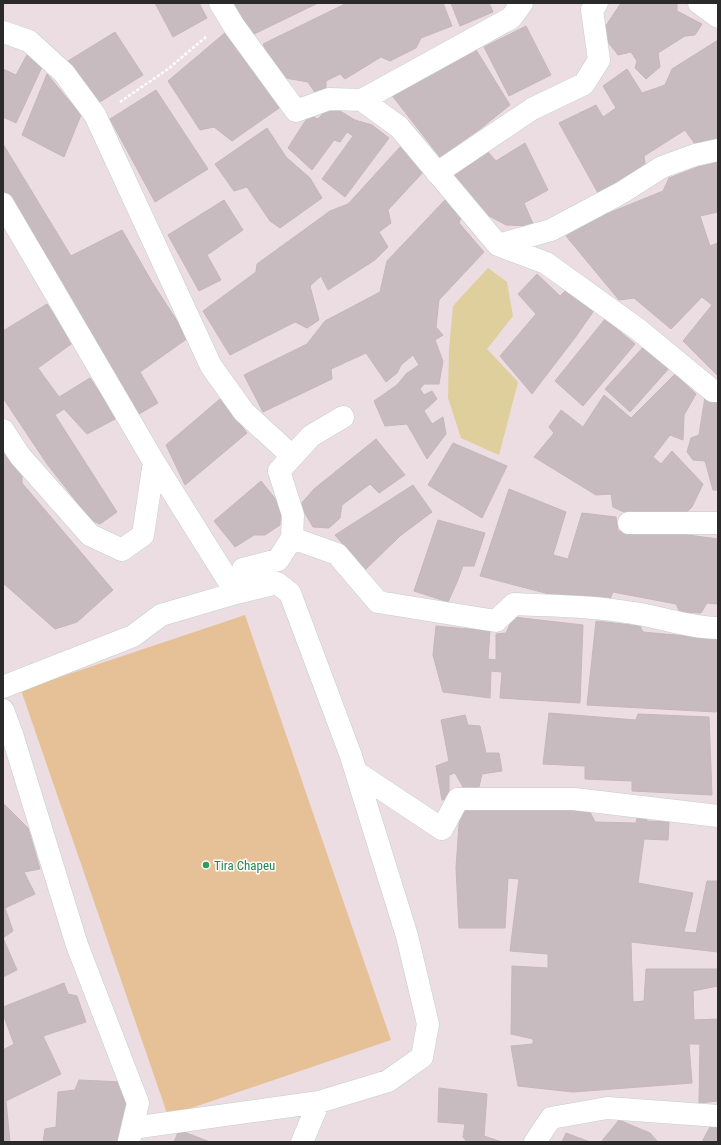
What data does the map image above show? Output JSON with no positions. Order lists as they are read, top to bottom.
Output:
{
  "places": ["Tira Chapeu"]
}
